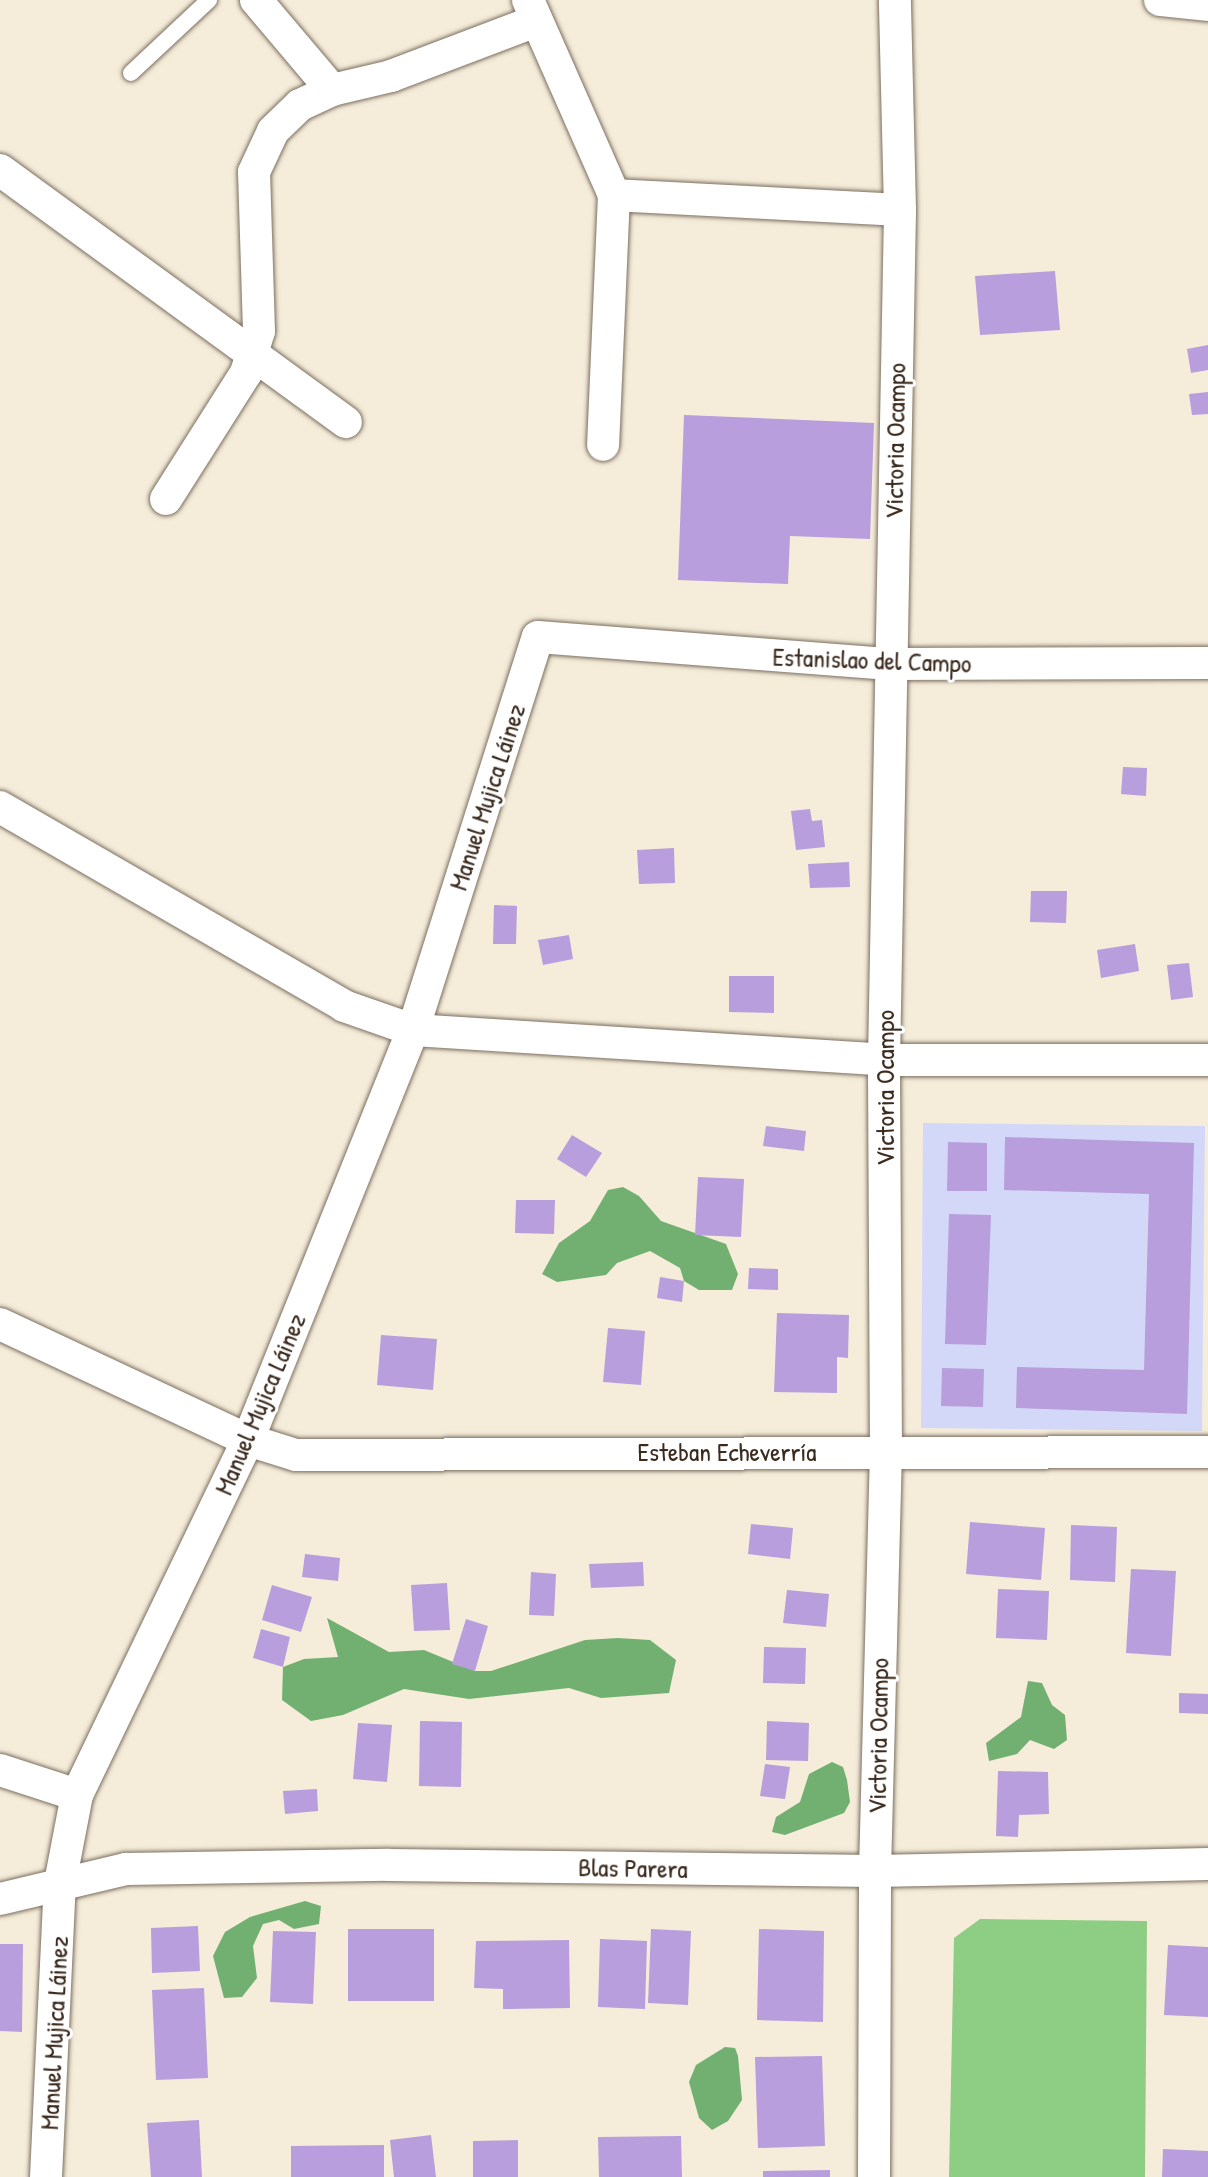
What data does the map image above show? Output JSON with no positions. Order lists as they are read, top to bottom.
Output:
{
  "streets": {
    "street": [
      "Victoria Ocampo",
      "Estanislao del Campo",
      "Manuel Mujica Láinez",
      "Esteban Echeverría",
      "Blas Parera"
    ]
  },
  "crossings": [
    ["Victoria Ocampo", "Estanislao del Campo"],
    ["Victoria Ocampo", "Esteban Echeverría"],
    ["Victoria Ocampo", "Blas Parera"],
    ["Estanislao del Campo", "Manuel Mujica Láinez"],
    ["Manuel Mujica Láinez", "Esteban Echeverría"],
    ["Manuel Mujica Láinez", "Blas Parera"]
  ]
}
